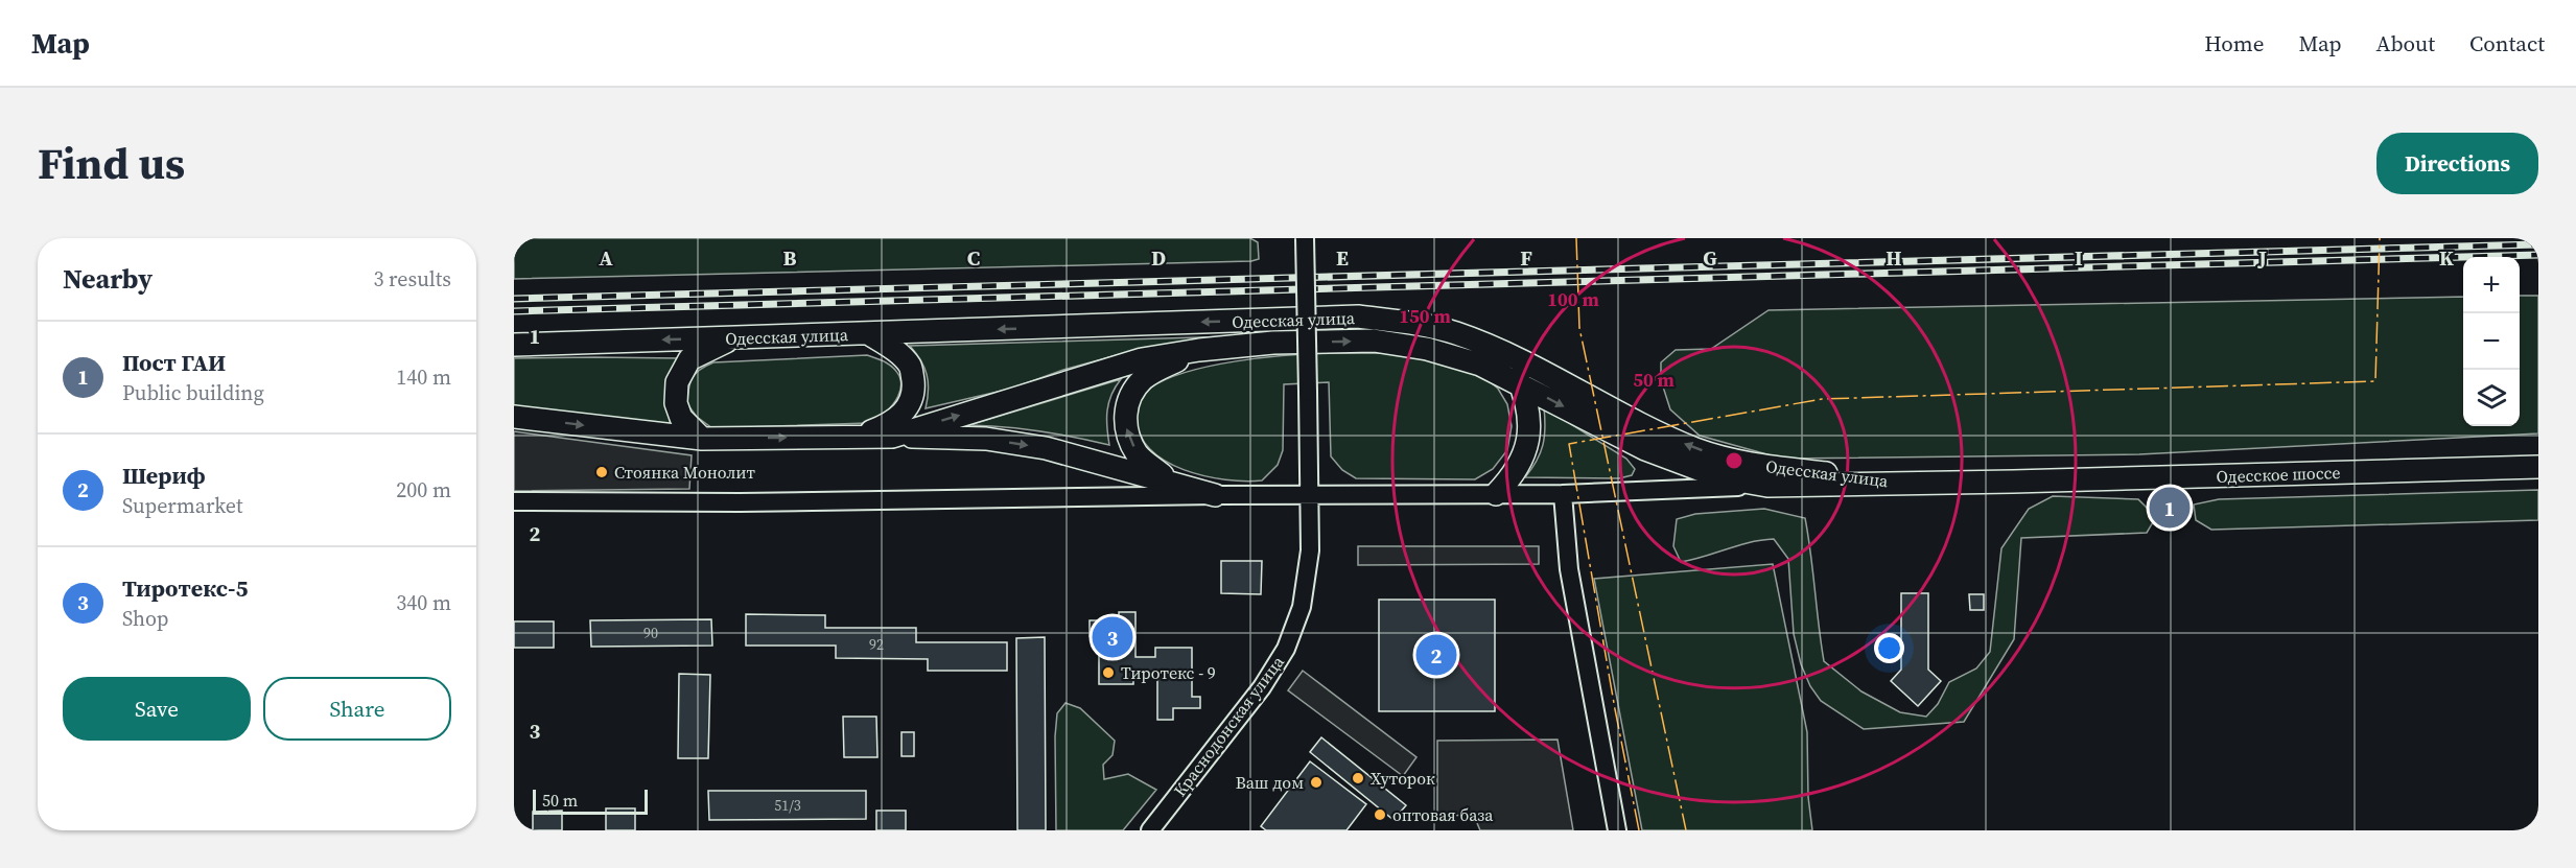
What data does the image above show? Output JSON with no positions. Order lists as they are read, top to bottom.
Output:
{
  "streets": {
    "main road": ["Одесская улица", "Одесское шоссе"],
    "street": ["Краснодонская улица"]
  },
  "crossings": [
    ["Одесская улица", "Одесское шоссе"],
    ["Одесская улица", "Краснодонская улица"]
  ],
  "places": [
    "Стоянка Монолит",
    "Тиротекс - 9",
    "Хуторок",
    "Ваш дом",
    "оптовая база"
  ],
  "house_numbers": ["90", "92", "51/3"],
  "scale_bar": "50 m",
  "page": {
    "header": "Map",
    "nav": [
      "Home",
      "Map",
      "About",
      "Contact"
    ],
    "title": "Find us",
    "buttons": [
      "Directions",
      ["Save", "Share"]
    ],
    "heading": ["Nearby", "3 results"],
    "map_buttons": ["+", "−"],
    "list": [
      {
        "mark": "1",
        "name": "Пост ГАИ",
        "note": "Public building",
        "value": "140 m"
      },
      {
        "mark": "2",
        "name": "Шериф",
        "note": "Supermarket",
        "value": "200 m"
      },
      {
        "mark": "3",
        "name": "Тиротекс-5",
        "note": "Shop",
        "value": "340 m"
      }
    ],
    "pins": ["1", "3", "2"],
    "scale": "50 m"
  },
  "grid": {
    "columns": [
      "A",
      "B",
      "C",
      "D",
      "E",
      "F",
      "G",
      "H",
      "I",
      "J",
      "K"
    ],
    "rows": ["1", "2", "3"]
  },
  "rings": ["100 m", "150 m", "50 m"]
}
